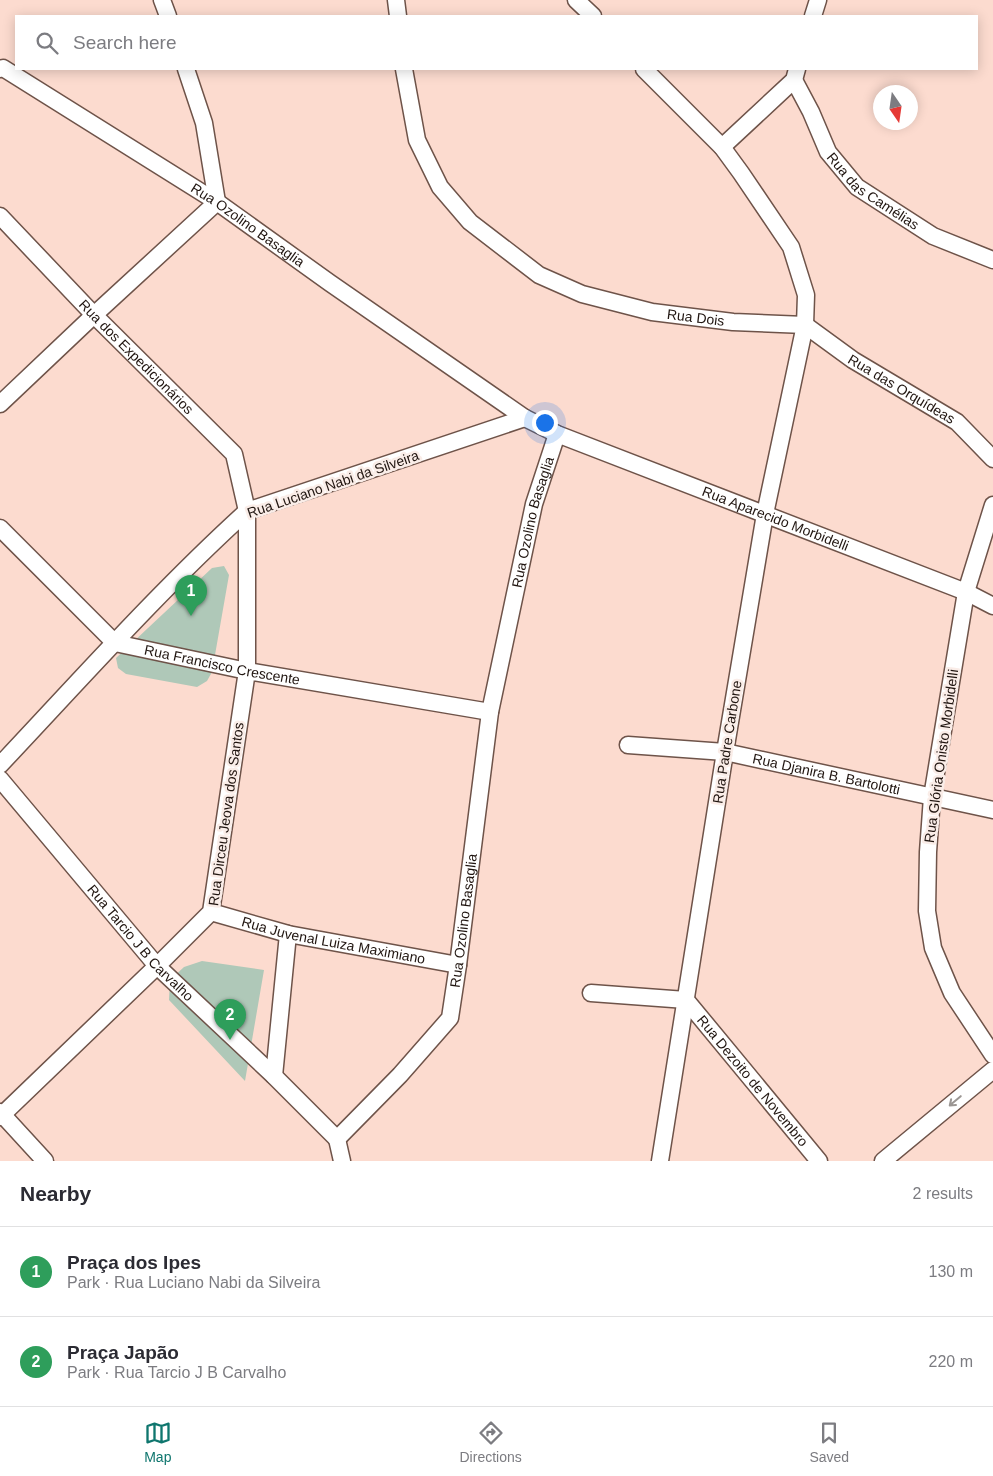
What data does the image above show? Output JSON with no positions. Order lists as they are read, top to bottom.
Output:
{
  "streets": {
    "street": [
      "Rua das Camélias",
      "Rua Ozolino Basaglia",
      "Rua Dois",
      "Rua dos Expedicionários",
      "Rua das Orquídeas",
      "Rua Luciano Nabi da Silveira",
      "Rua Aparecido Morbidelli",
      "Rua Francisco Crescente",
      "Rua Padre Carbone",
      "Rua Glória Onisto Morbidelli",
      "Rua Djanira B. Bartolotti",
      "Rua Dirceu Jeova dos Santos",
      "Rua Juvenal Luiza Maximiano",
      "Rua Tarcio J B Carvalho",
      "Rua Dezoito de Novembro"
    ]
  },
  "crossings": [
    ["Rua Ozolino Basaglia", "Rua Luciano Nabi da Silveira"],
    ["Rua Ozolino Basaglia", "Rua Aparecido Morbidelli"],
    ["Rua Ozolino Basaglia", "Rua Francisco Crescente"],
    ["Rua Ozolino Basaglia", "Rua Juvenal Luiza Maximiano"],
    ["Rua Ozolino Basaglia", "Rua Tarcio J B Carvalho"],
    ["Rua Dois", "Rua das Orquídeas"],
    ["Rua Dois", "Rua Padre Carbone"],
    ["Rua dos Expedicionários", "Rua Luciano Nabi da Silveira"],
    ["Rua dos Expedicionários", "Rua Dirceu Jeova dos Santos"],
    ["Rua das Orquídeas", "Rua Padre Carbone"],
    ["Rua Luciano Nabi da Silveira", "Rua Francisco Crescente"],
    ["Rua Luciano Nabi da Silveira", "Rua Dirceu Jeova dos Santos"],
    ["Rua Aparecido Morbidelli", "Rua Padre Carbone"],
    ["Rua Aparecido Morbidelli", "Rua Glória Onisto Morbidelli"],
    ["Rua Francisco Crescente", "Rua Dirceu Jeova dos Santos"],
    ["Rua Padre Carbone", "Rua Djanira B. Bartolotti"],
    ["Rua Padre Carbone", "Rua Dezoito de Novembro"],
    ["Rua Glória Onisto Morbidelli", "Rua Djanira B. Bartolotti"],
    ["Rua Dirceu Jeova dos Santos", "Rua Juvenal Luiza Maximiano"],
    ["Rua Dirceu Jeova dos Santos", "Rua Tarcio J B Carvalho"]
  ],
  "north": "bottom",
  "page": {
    "search": "Search here",
    "pins": ["1", "2"],
    "heading": ["Nearby", "2 results"],
    "list": [
      {
        "mark": "1",
        "name": "Praça dos Ipes",
        "note": "Park · Rua Luciano Nabi da Silveira",
        "value": "130 m"
      },
      {
        "mark": "2",
        "name": "Praça Japão",
        "note": "Park · Rua Tarcio J B Carvalho",
        "value": "220 m"
      }
    ],
    "nav": ["Map", "Directions", "Saved"]
  }
}
